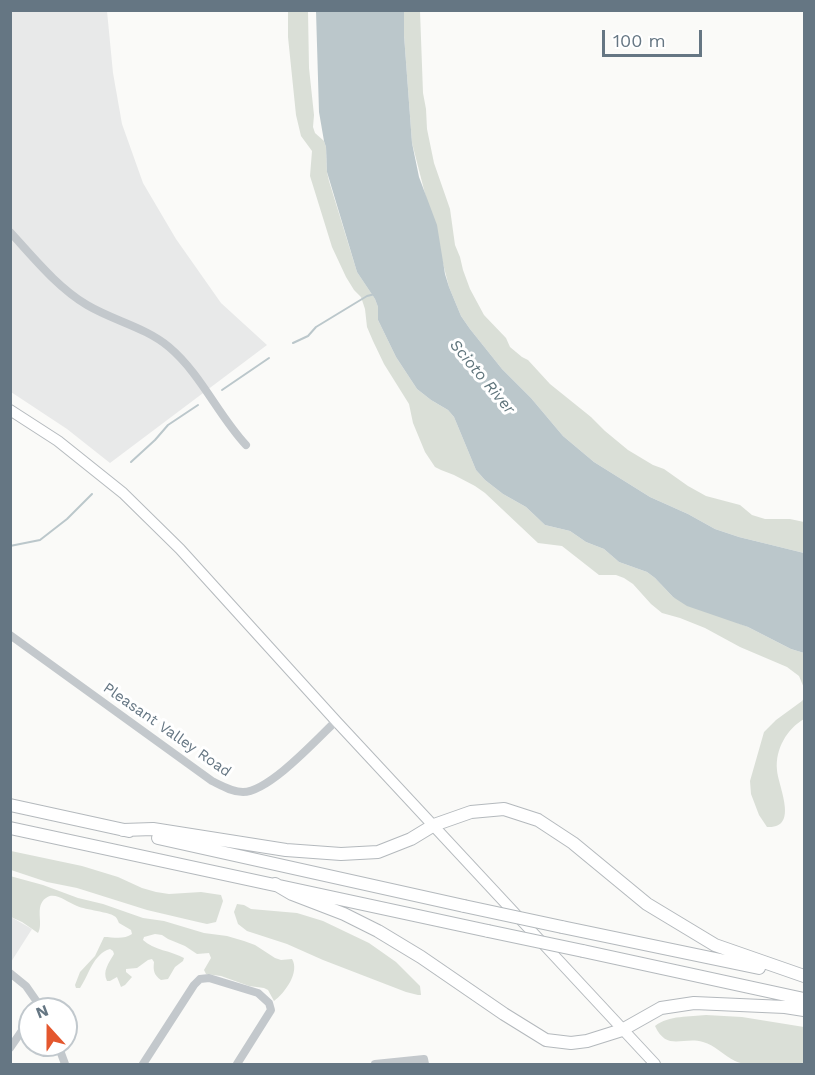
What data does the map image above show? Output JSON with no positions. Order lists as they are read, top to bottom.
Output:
{
  "streets": {
    "street": ["Pleasant Valley Road"]
  },
  "water": ["Scioto River"],
  "scale_bar": "100 m",
  "north": "top"
}
